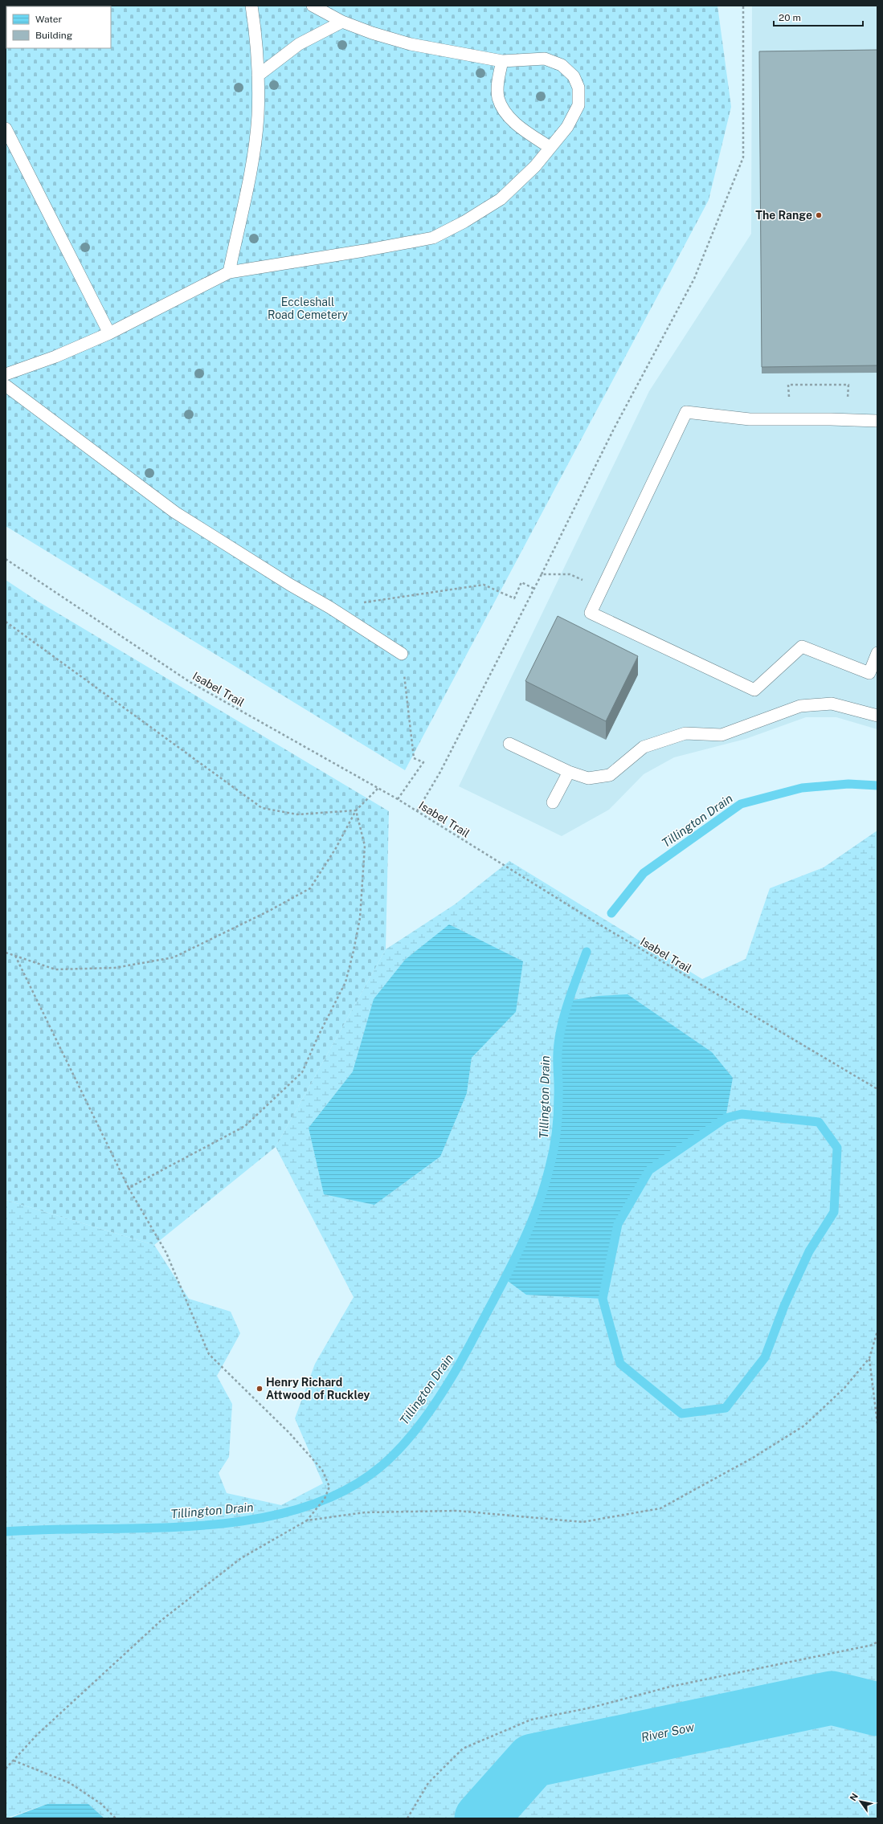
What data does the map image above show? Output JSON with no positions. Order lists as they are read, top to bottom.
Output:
{
  "streets": {
    "path": ["Isabel Trail"]
  },
  "water": ["Tillington Drain", "River Sow"],
  "parks": ["Eccleshall Road Cemetery"],
  "places": ["The Range", "Henry Richard Attwood of Ruckley"],
  "legend": ["Water", "Building"],
  "scale_bar": "20 m",
  "north": "top left"
}
